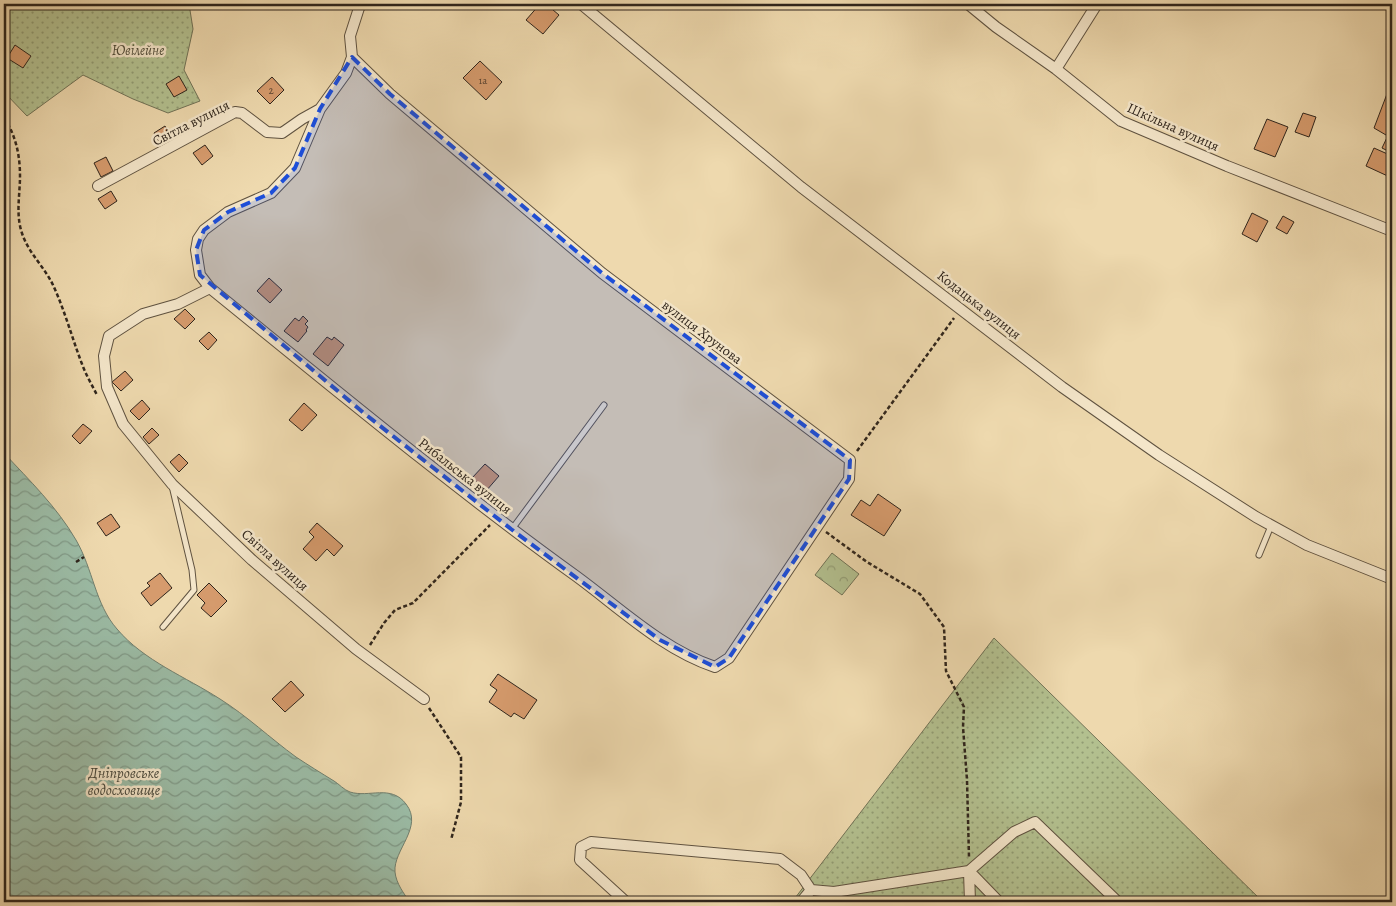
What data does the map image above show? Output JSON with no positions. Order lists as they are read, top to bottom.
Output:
{
  "streets": {
    "street": [
      "Світла вулиця",
      "Шкільна вулиця",
      "Кодацька вулиця",
      "вулиця Хрунова",
      "Рибальська вулиця"
    ]
  },
  "crossings": [
    ["Світла вулиця", "Рибальська вулиця"],
    ["вулиця Хрунова", "Рибальська вулиця"]
  ],
  "water": ["Дніпровське водосховище"],
  "parks": ["Ювілейне"],
  "house_numbers": ["1а", "2"]
}
